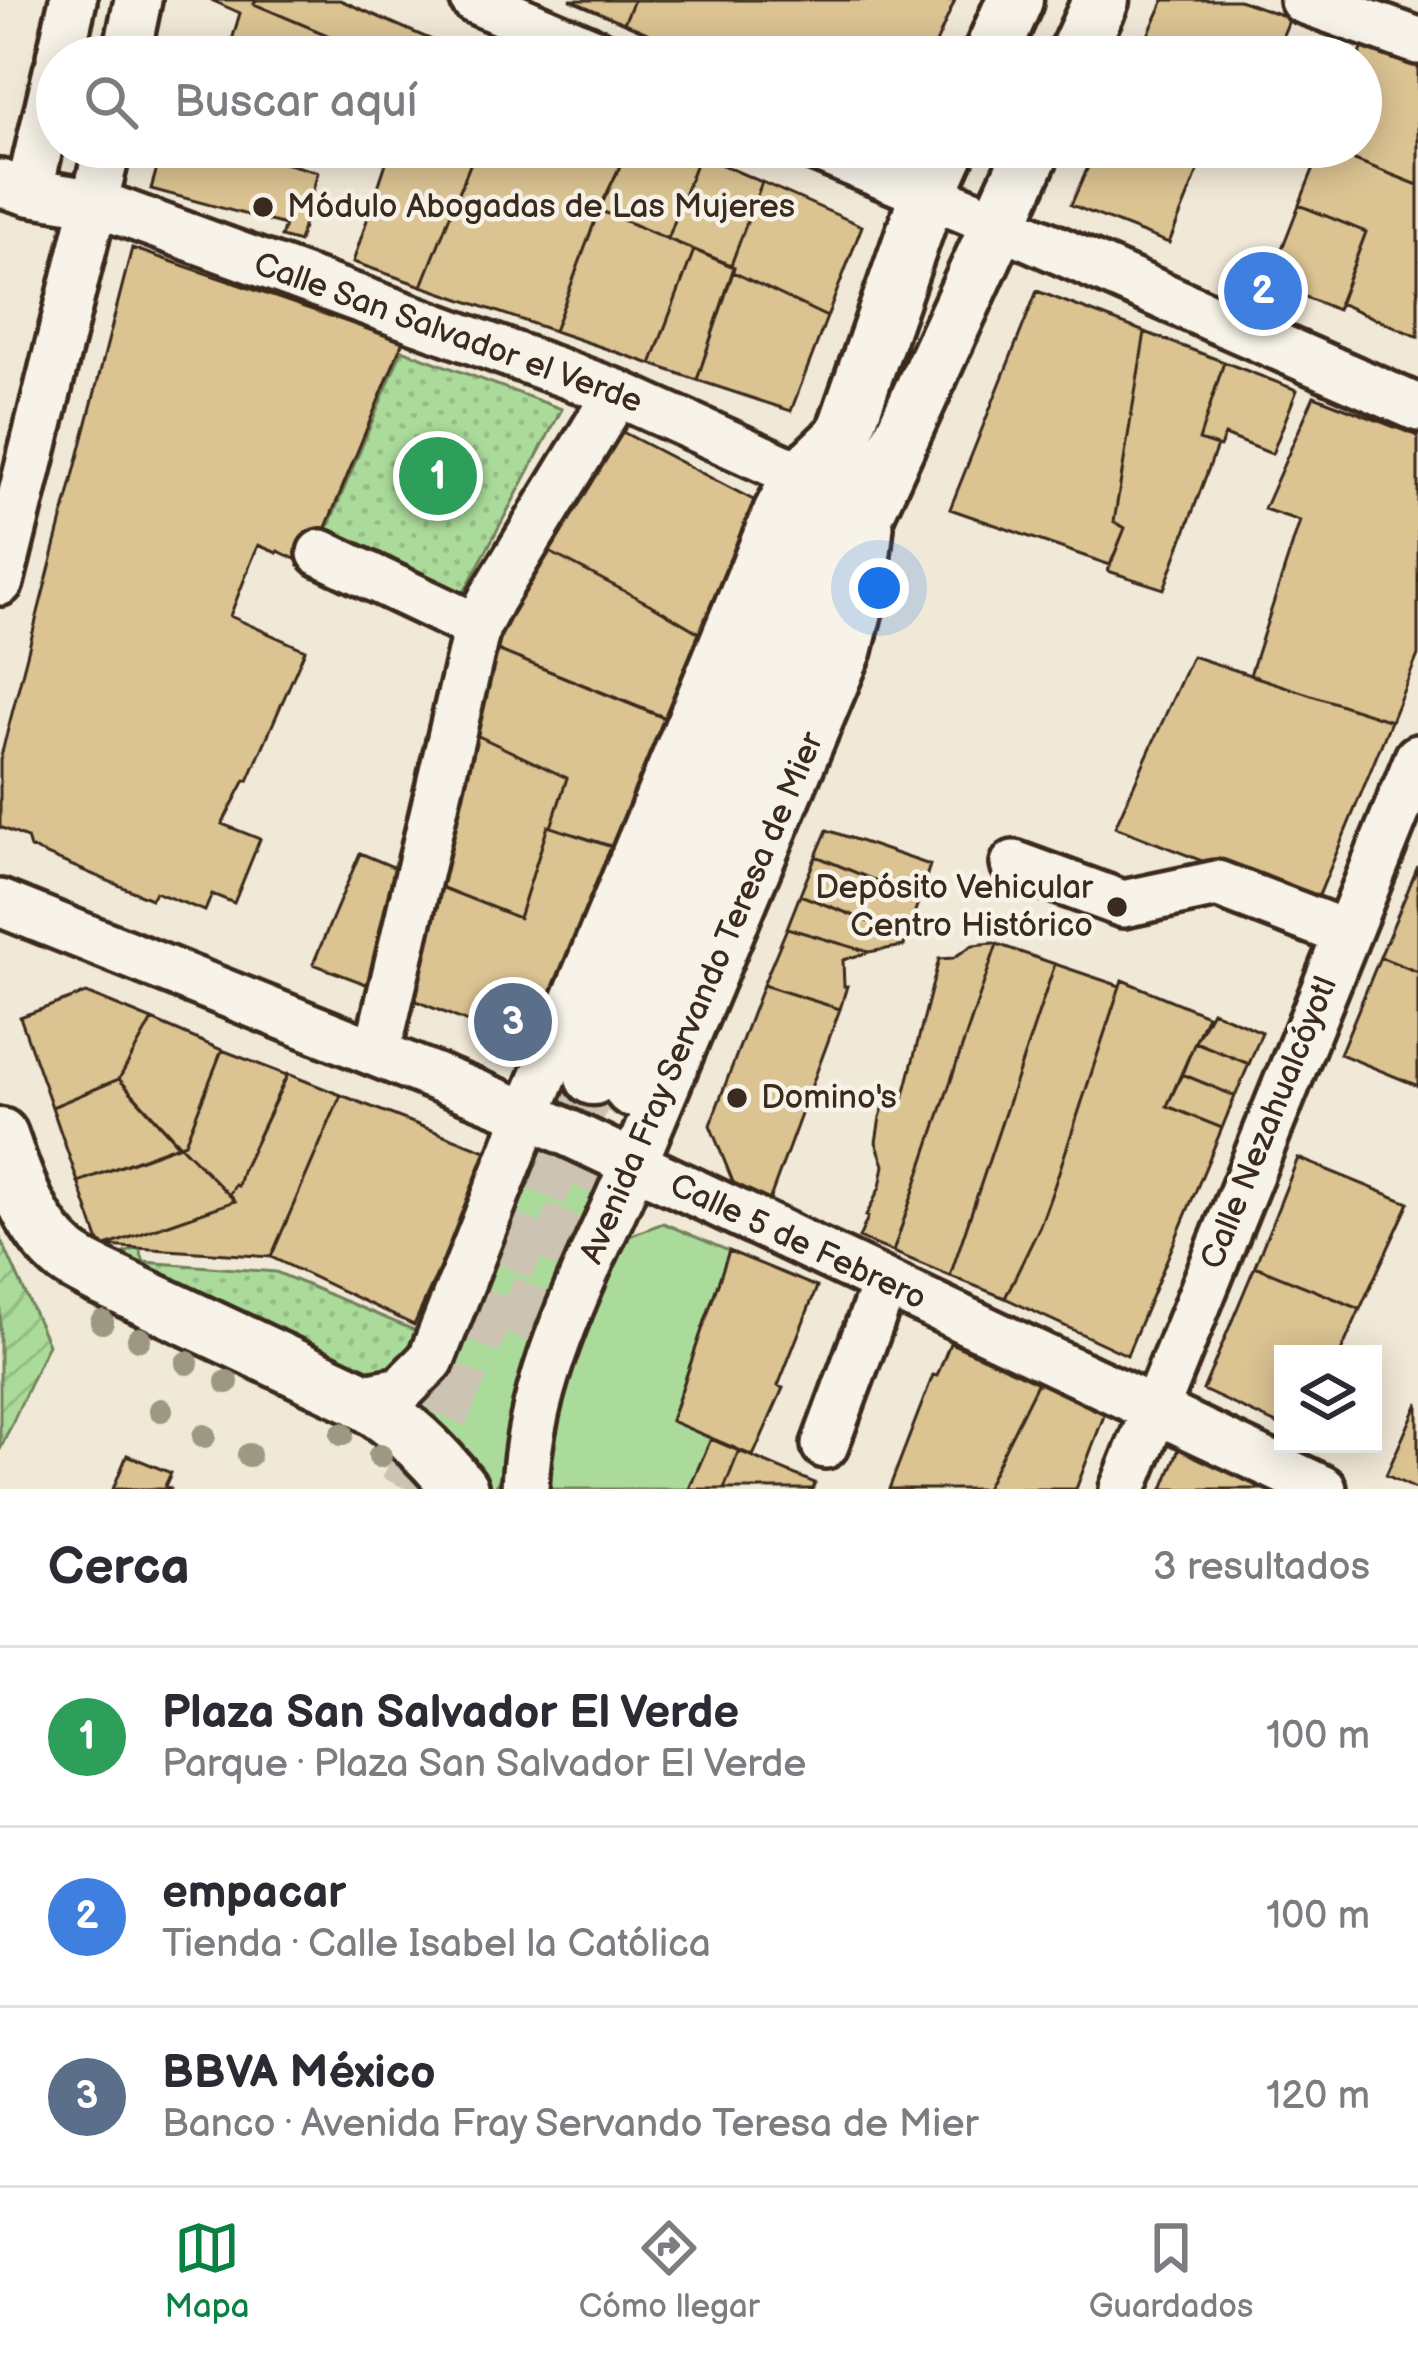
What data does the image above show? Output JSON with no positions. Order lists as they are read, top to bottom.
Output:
{
  "streets": {
    "main road": ["Avenida Fray Servando Teresa de Mier"],
    "street": ["Calle San Salvador el Verde", "Calle Nezahualcóyotl", "Calle 5 de Febrero"]
  },
  "crossings": [
    ["Calle San Salvador el Verde", "Avenida Fray Servando Teresa de Mier"],
    ["Avenida Fray Servando Teresa de Mier", "Calle 5 de Febrero"],
    ["Calle Nezahualcóyotl", "Calle 5 de Febrero"]
  ],
  "places": ["Módulo Abogadas de Las Mujeres", "Depósito Vehicular Centro Histórico", "Domino's"],
  "page": {
    "search": "Buscar aquí",
    "pins": ["2", "1", "3"],
    "heading": ["Cerca", "3 resultados"],
    "list": [
      {
        "mark": "1",
        "name": "Plaza San Salvador El Verde",
        "note": "Parque · Plaza San Salvador El Verde",
        "value": "100 m"
      },
      {
        "mark": "2",
        "name": "empacar",
        "note": "Tienda · Calle Isabel la Católica",
        "value": "100 m"
      },
      {
        "mark": "3",
        "name": "BBVA México",
        "note": "Banco · Avenida Fray Servando Teresa de Mier",
        "value": "120 m"
      }
    ],
    "nav": ["Mapa", "Cómo llegar", "Guardados"]
  }
}
